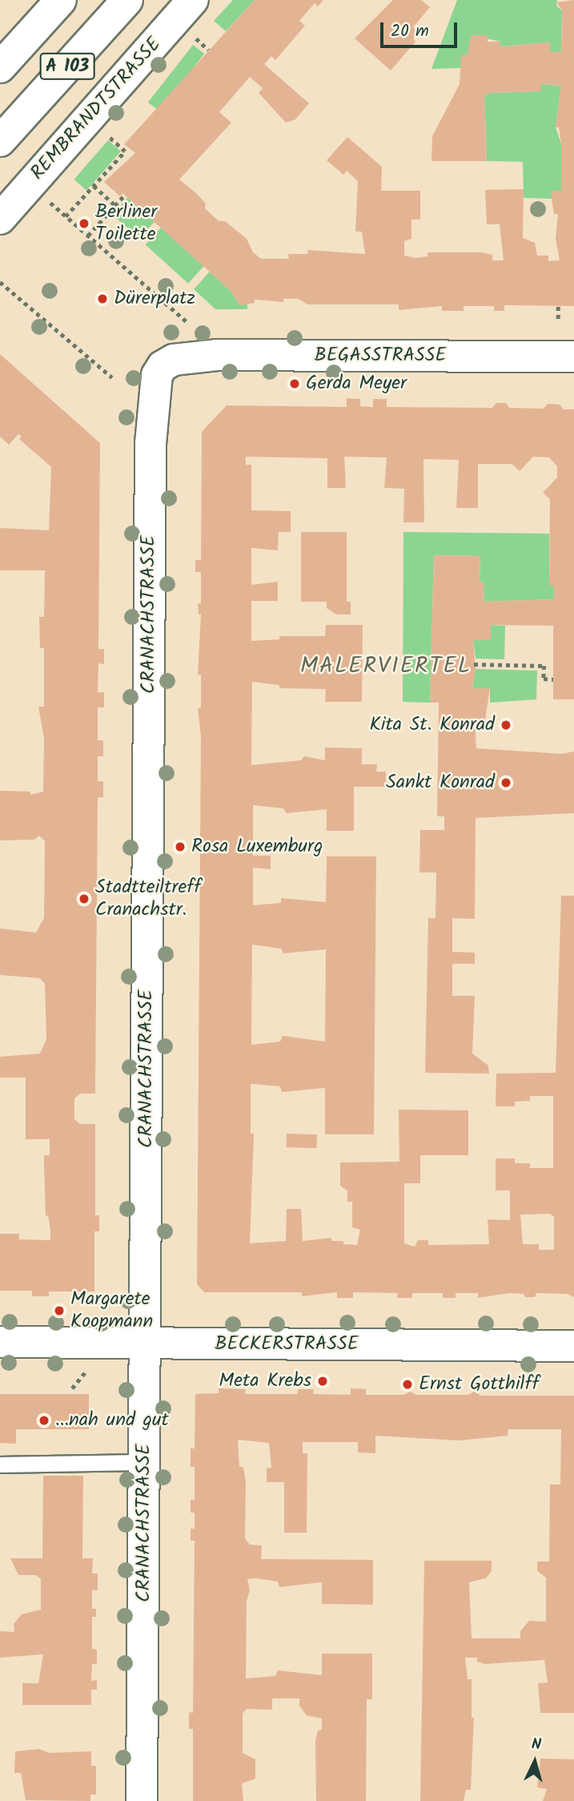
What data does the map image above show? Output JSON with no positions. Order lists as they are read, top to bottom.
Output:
{
  "streets": {
    "main road": [
      "A 103",
      "REMBRANDTSTRASSE",
      "BEGASSTRASSE",
      "CRANACHSTRASSE",
      "BECKERSTRASSE"
    ]
  },
  "crossings": [
    ["BEGASSTRASSE", "CRANACHSTRASSE"],
    ["CRANACHSTRASSE", "BECKERSTRASSE"]
  ],
  "districts": ["MALERVIERTEL"],
  "places": [
    "Berliner Toilette",
    "Dürerplatz",
    "Gerda Meyer",
    "Kita St. Konrad",
    "Sankt Konrad",
    "Rosa Luxemburg",
    "Stadtteiltreff Cranachstr.",
    "Margarete Koopmann",
    "Meta Krebs",
    "Ernst Gotthilff",
    "...nah und gut"
  ],
  "scale_bar": "20 m",
  "north": "top"
}
